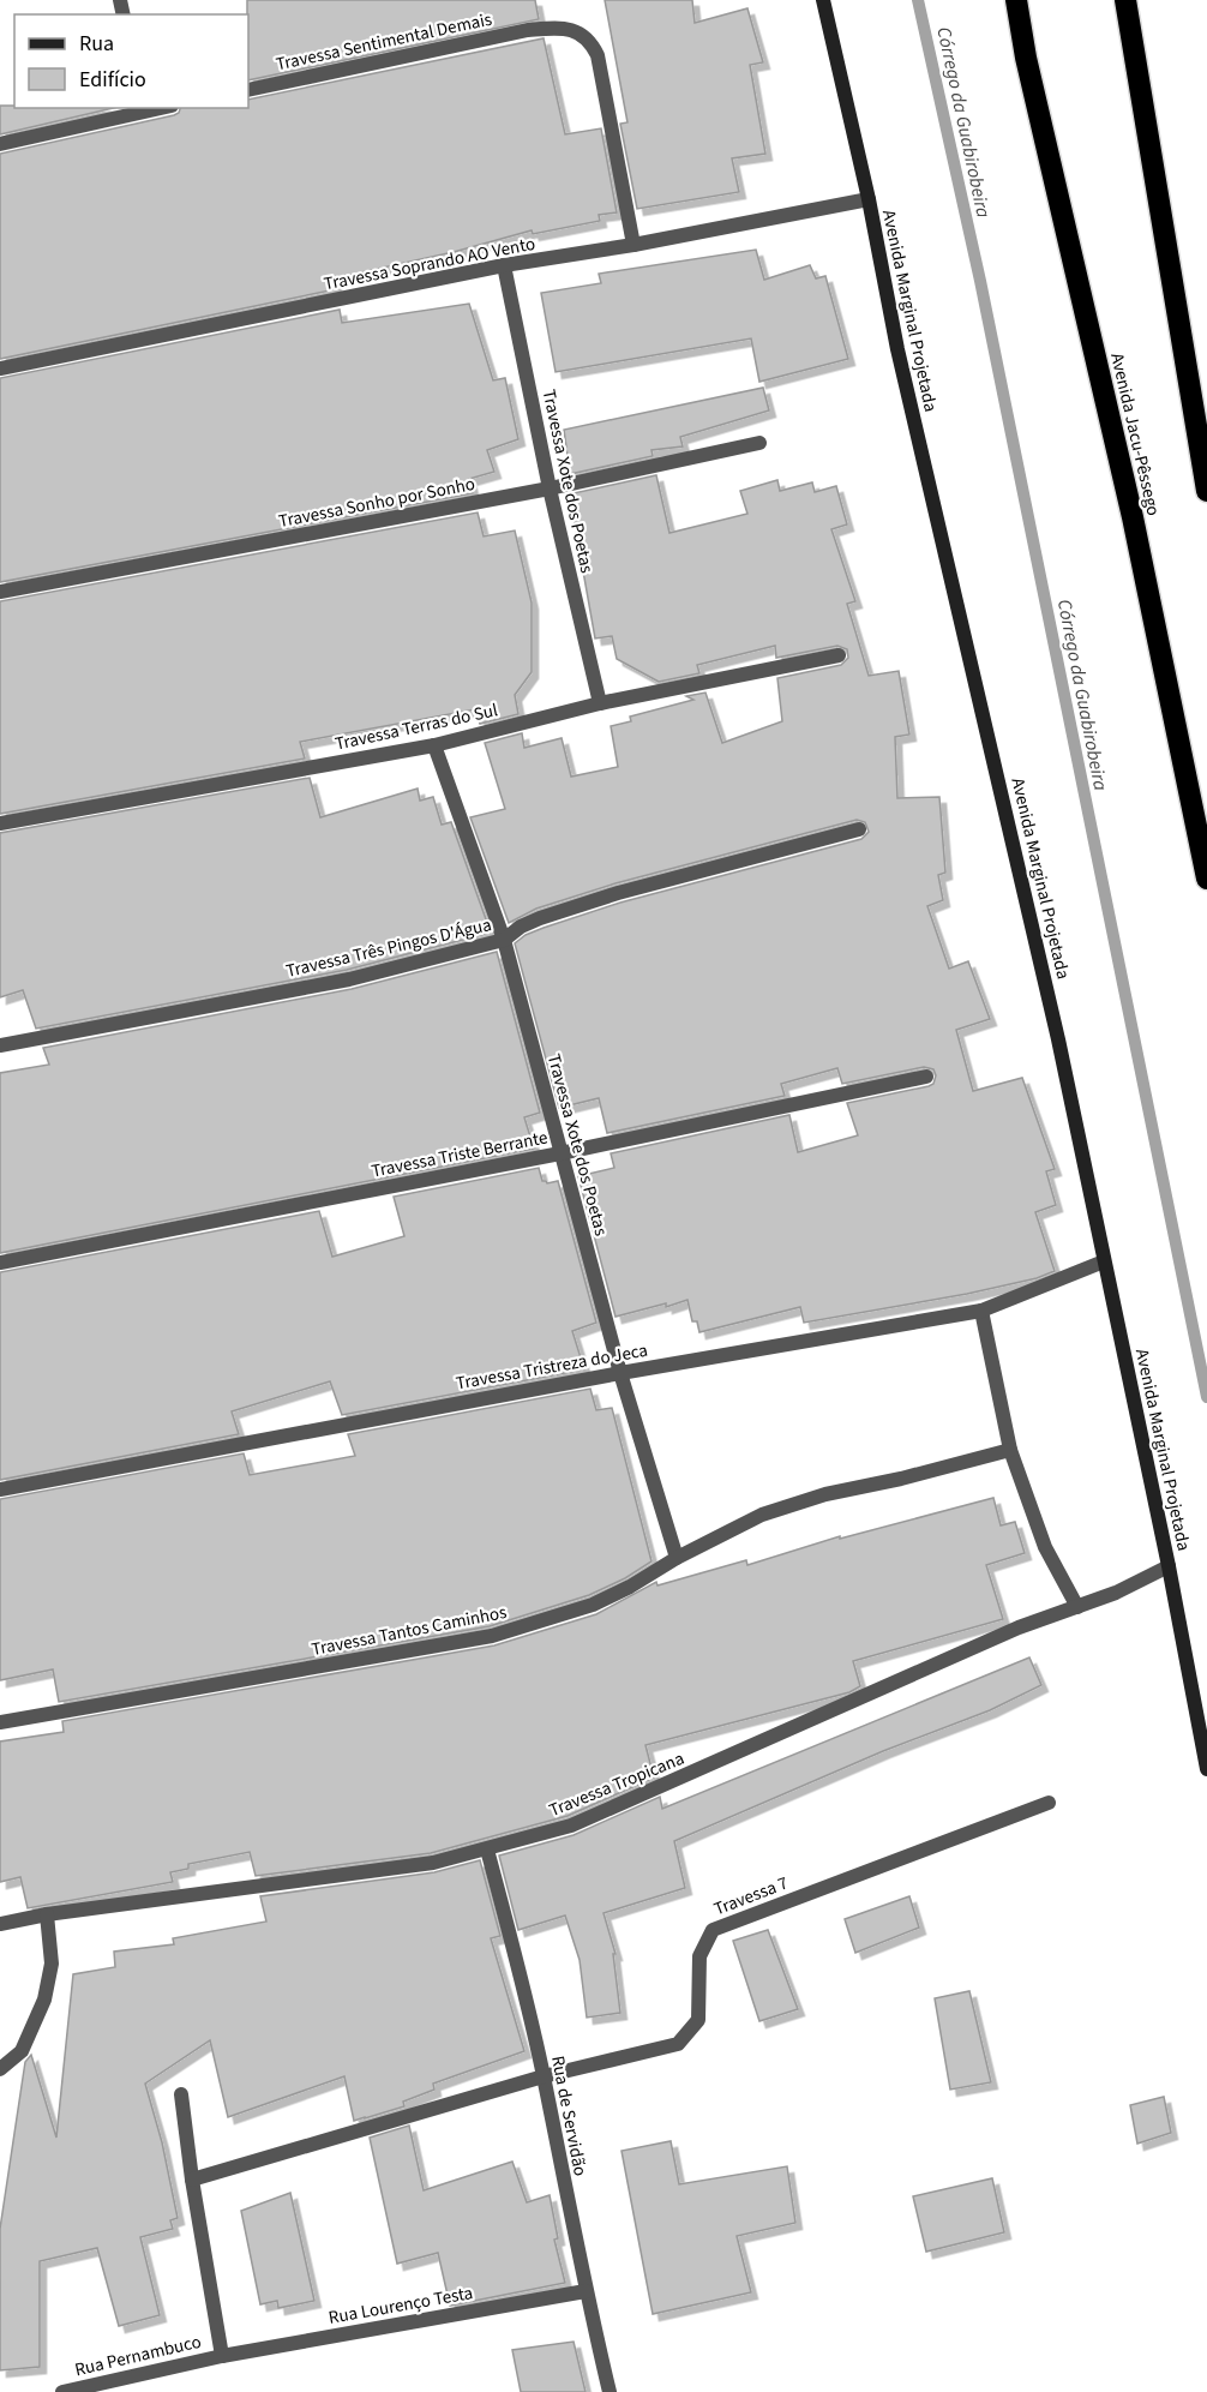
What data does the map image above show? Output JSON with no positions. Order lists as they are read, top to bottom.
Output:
{
  "streets": {
    "highway": ["Avenida Jacu-Pêssego"],
    "main road": ["Avenida Marginal Projetada"],
    "street": [
      "Travessa Sentimental Demais",
      "Travessa Soprando AO Vento",
      "Travessa Xote dos Poetas",
      "Travessa Sonho por Sonho",
      "Travessa Terras do Sul",
      "Travessa Três Pingos D'Água",
      "Travessa Triste Berrante",
      "Travessa Tristreza do Jeca",
      "Travessa Tantos Caminhos",
      "Travessa Tropicana",
      "Travessa 7",
      "Rua de Servidão",
      "Rua Lourenço Testa",
      "Rua Pernambuco"
    ]
  },
  "crossings": [
    ["Travessa Sentimental Demais", "Travessa Soprando AO Vento"],
    ["Travessa Soprando AO Vento", "Avenida Marginal Projetada"],
    ["Travessa Soprando AO Vento", "Travessa Xote dos Poetas"],
    ["Avenida Marginal Projetada", "Travessa Tristreza do Jeca"],
    ["Avenida Marginal Projetada", "Travessa Tropicana"],
    ["Travessa Xote dos Poetas", "Travessa Sonho por Sonho"],
    ["Travessa Xote dos Poetas", "Travessa Terras do Sul"],
    ["Travessa Xote dos Poetas", "Travessa Três Pingos D'Água"],
    ["Travessa Xote dos Poetas", "Travessa Triste Berrante"],
    ["Travessa Xote dos Poetas", "Travessa Tristreza do Jeca"],
    ["Travessa Xote dos Poetas", "Travessa Tantos Caminhos"],
    ["Travessa Tropicana", "Rua de Servidão"],
    ["Travessa 7", "Rua de Servidão"],
    ["Rua de Servidão", "Rua Lourenço Testa"],
    ["Rua Lourenço Testa", "Rua Pernambuco"]
  ],
  "water": ["Córrego da Guabirobeira"],
  "legend": ["Rua", "Edifício"]
}
